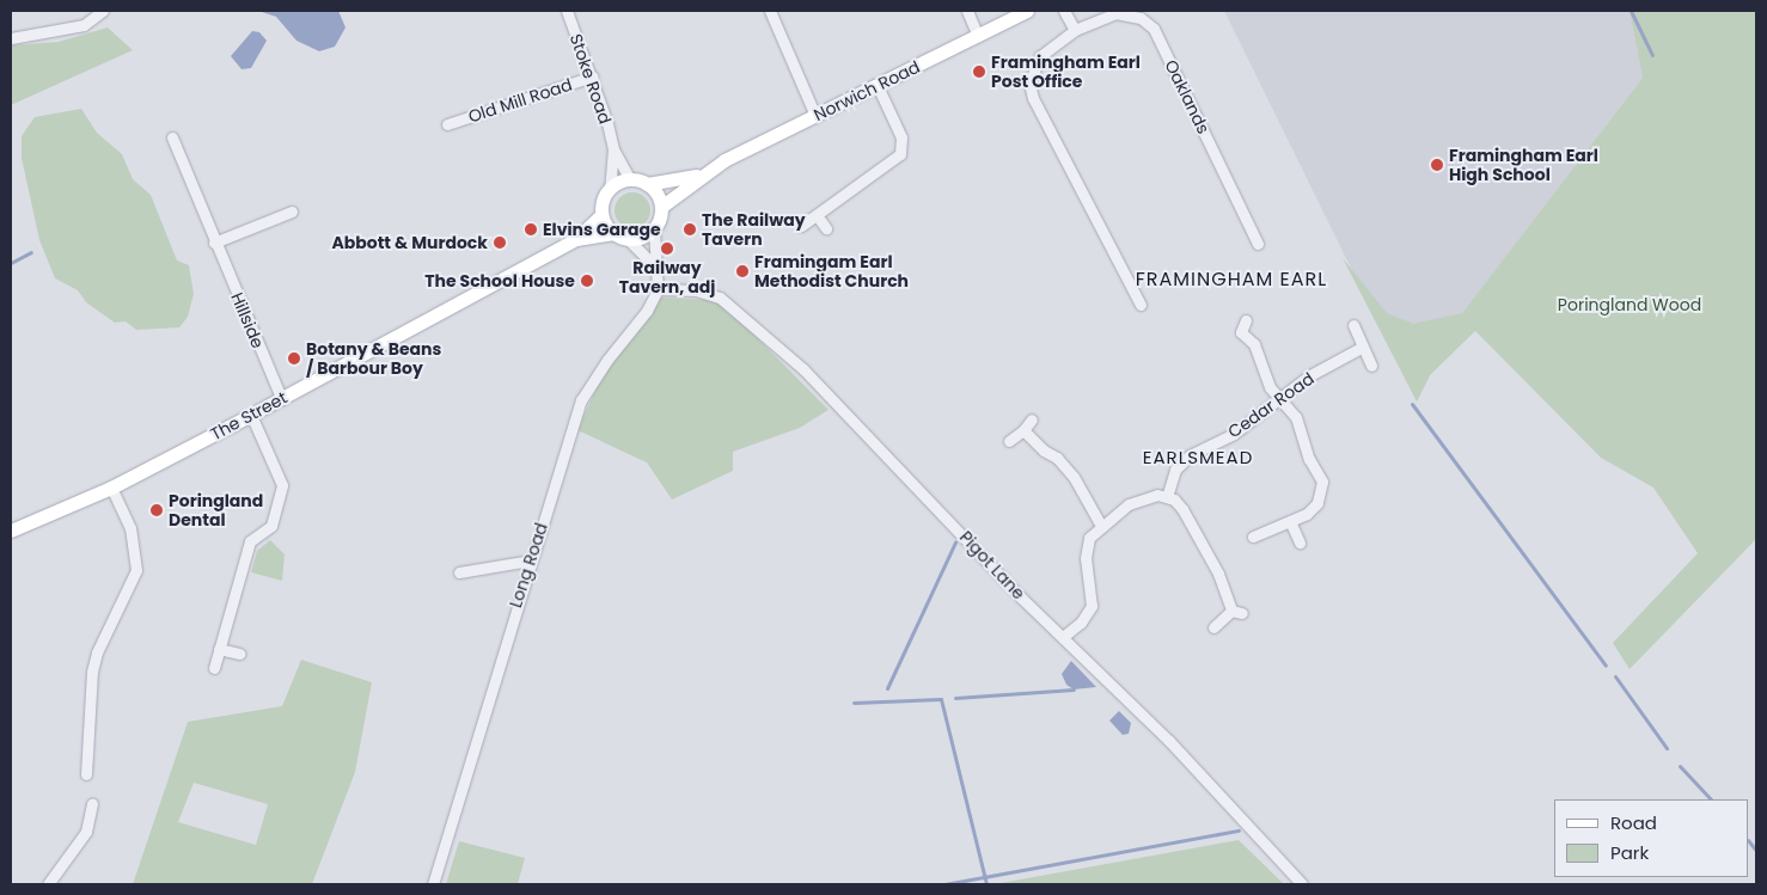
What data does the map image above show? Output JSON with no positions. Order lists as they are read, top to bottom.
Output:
{
  "streets": {
    "main road": ["Norwich Road", "The Street"],
    "street": [
      "Stoke Road",
      "Oaklands",
      "Old Mill Road",
      "Hillside",
      "Cedar Road",
      "Long Road",
      "Pigot Lane"
    ]
  },
  "crossings": [
    ["Stoke Road", "Norwich Road"],
    ["Stoke Road", "Old Mill Road"],
    ["Stoke Road", "The Street"],
    ["Norwich Road", "The Street"],
    ["Hillside", "The Street"],
    ["Long Road", "Pigot Lane"]
  ],
  "districts": ["FRAMINGHAM EARL", "EARLSMEAD"],
  "parks": ["Poringland Wood"],
  "places": [
    "Framingham Earl Post Office",
    "Framingham Earl High School",
    "Elvins Garage",
    "The Railway Tavern",
    "Abbott & Murdock",
    "Railway Tavern, adj",
    "Framingam Earl Methodist Church",
    "The School House",
    "Botany & Beans / Barbour Boy",
    "Poringland Dental"
  ],
  "legend": ["Road", "Park"]
}
